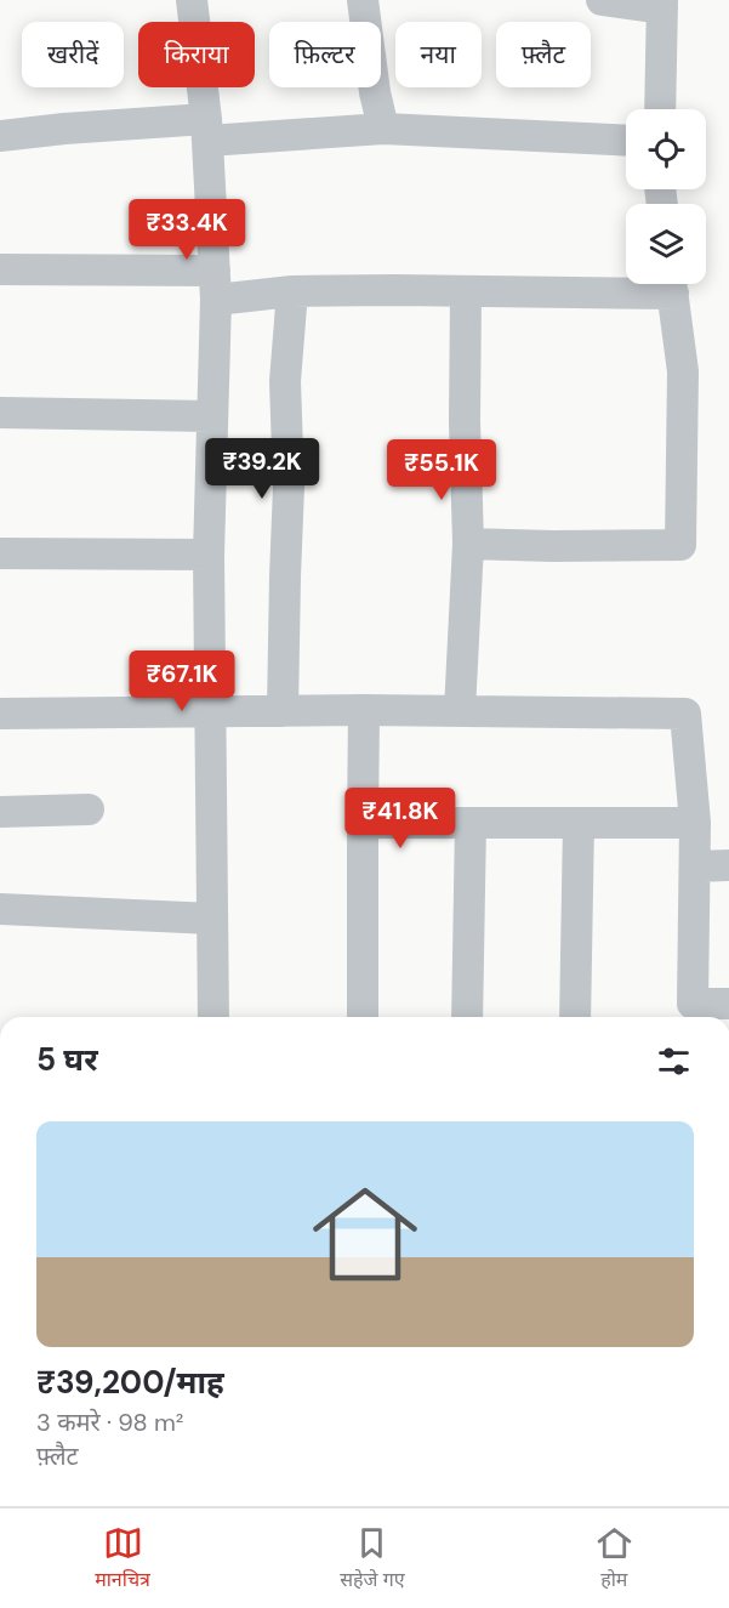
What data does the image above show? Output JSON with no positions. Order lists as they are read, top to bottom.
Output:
{
  "page": {
    "chip": [
      "खरीदें",
      "किराया",
      "फ़िल्टर",
      "नया",
      "फ़्लैट"
    ],
    "price": [
      "₹33.4K",
      "₹39.2K",
      "₹55.1K",
      "₹67.1K",
      "₹41.8K"
    ],
    "heading": "5 घर",
    "list": [
      {
        "name": "₹39,200/माह",
        "note": "3 कमरे · 98 m² · फ़्लैट"
      }
    ],
    "tabs": ["मानचित्र", "सहेजे गए", "होम"]
  }
}
